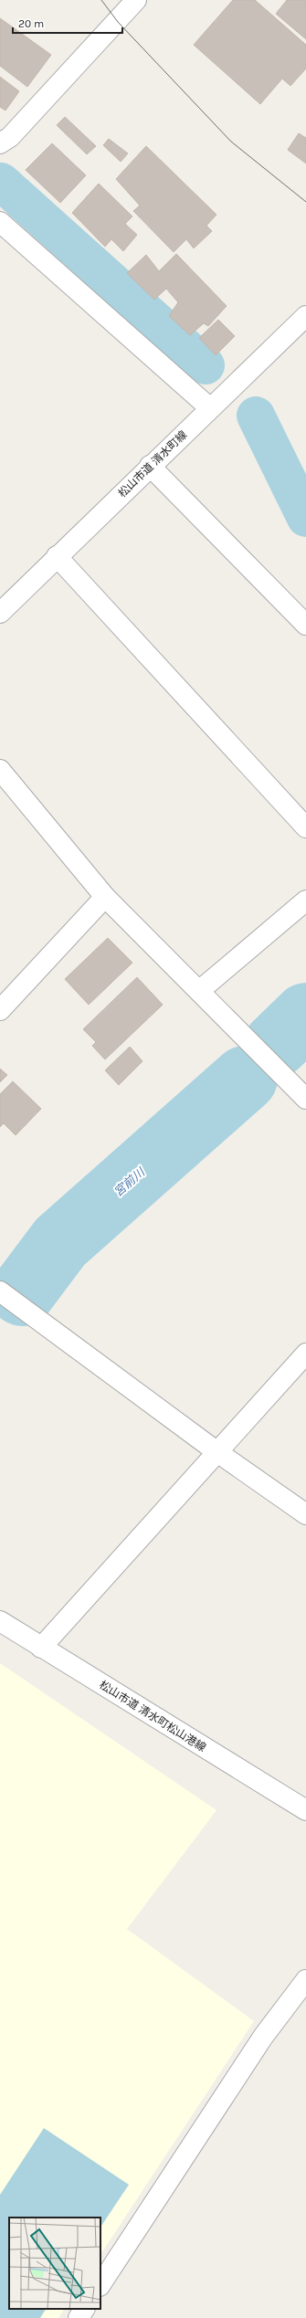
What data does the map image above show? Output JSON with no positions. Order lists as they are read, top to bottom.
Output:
{
  "streets": {
    "street": ["松山市道 清水町線", "松山市道 清水町松山港線"]
  },
  "water": ["宮前川"],
  "scale_bar": "20 m"
}
